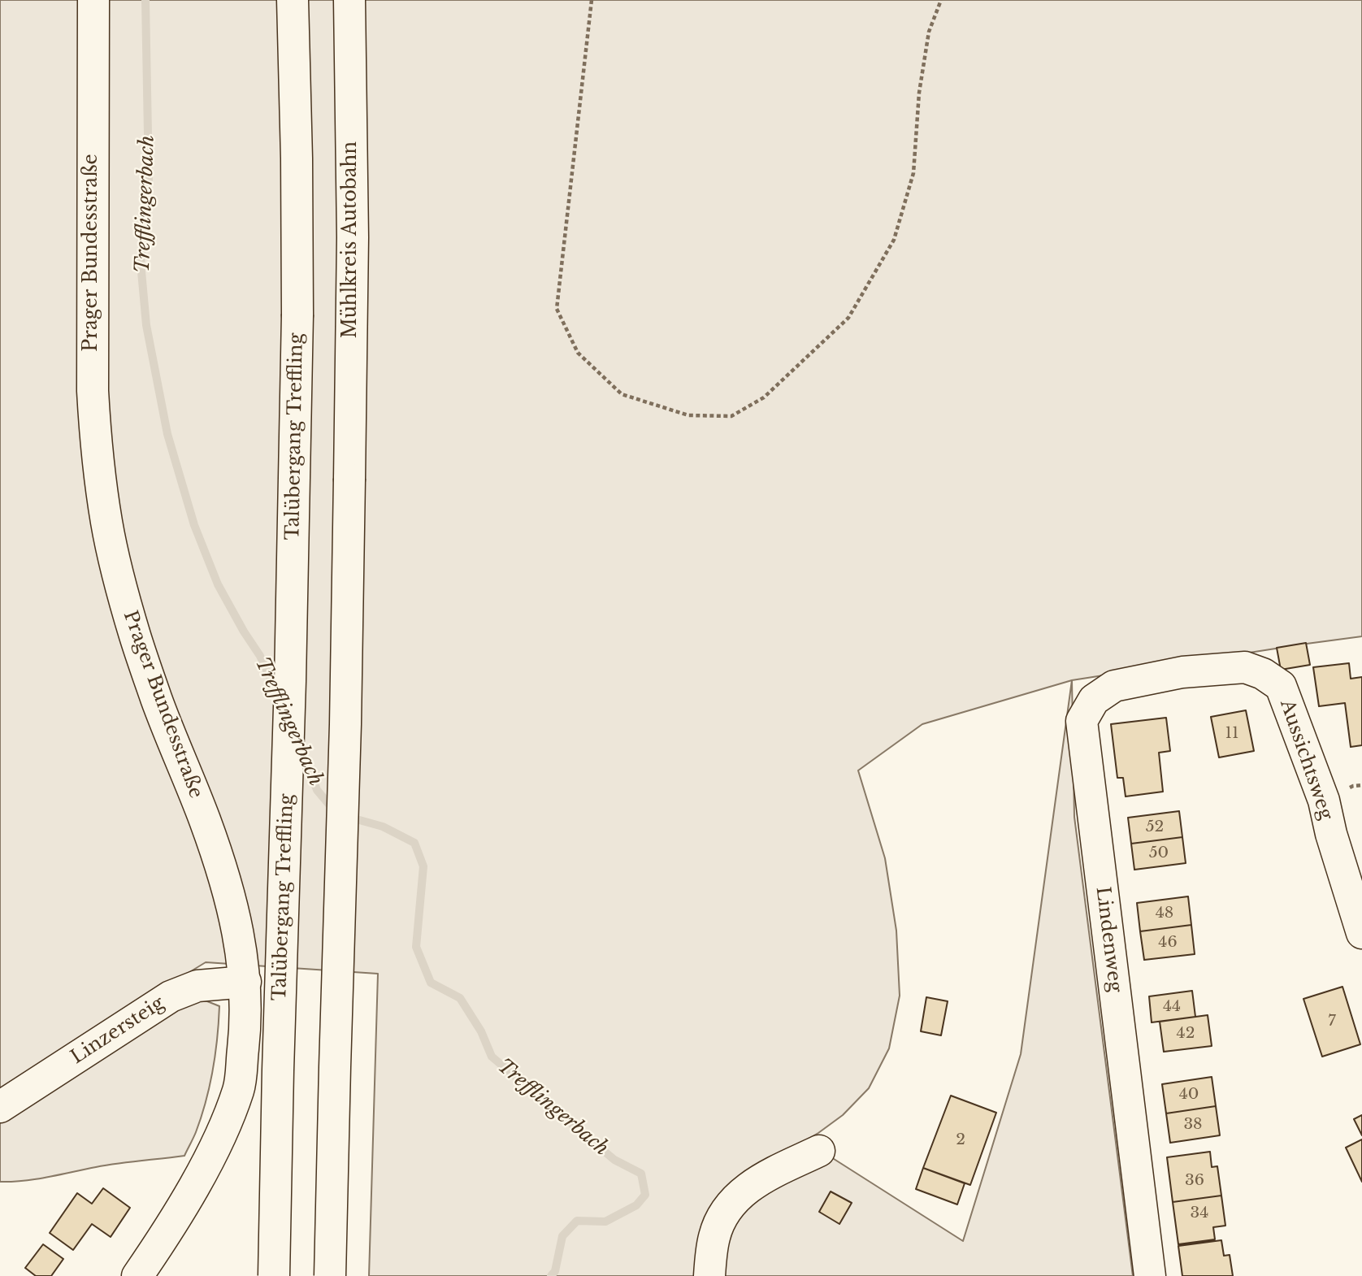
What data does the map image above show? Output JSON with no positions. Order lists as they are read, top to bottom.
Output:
{
  "streets": {
    "main road": [
      "Mühlkreis Autobahn",
      "Prager Bundesstraße",
      "Talübergang Treffling",
      "Aussichtsweg",
      "Lindenweg",
      "Linzersteig"
    ]
  },
  "crossings": [
    ["Prager Bundesstraße", "Linzersteig"],
    ["Aussichtsweg", "Lindenweg"]
  ],
  "water": ["Trefflingerbach"],
  "house_numbers": [
    "11",
    "52",
    "50",
    "48",
    "46",
    "44",
    "7",
    "42",
    "40",
    "38",
    "2",
    "36",
    "34"
  ]
}
